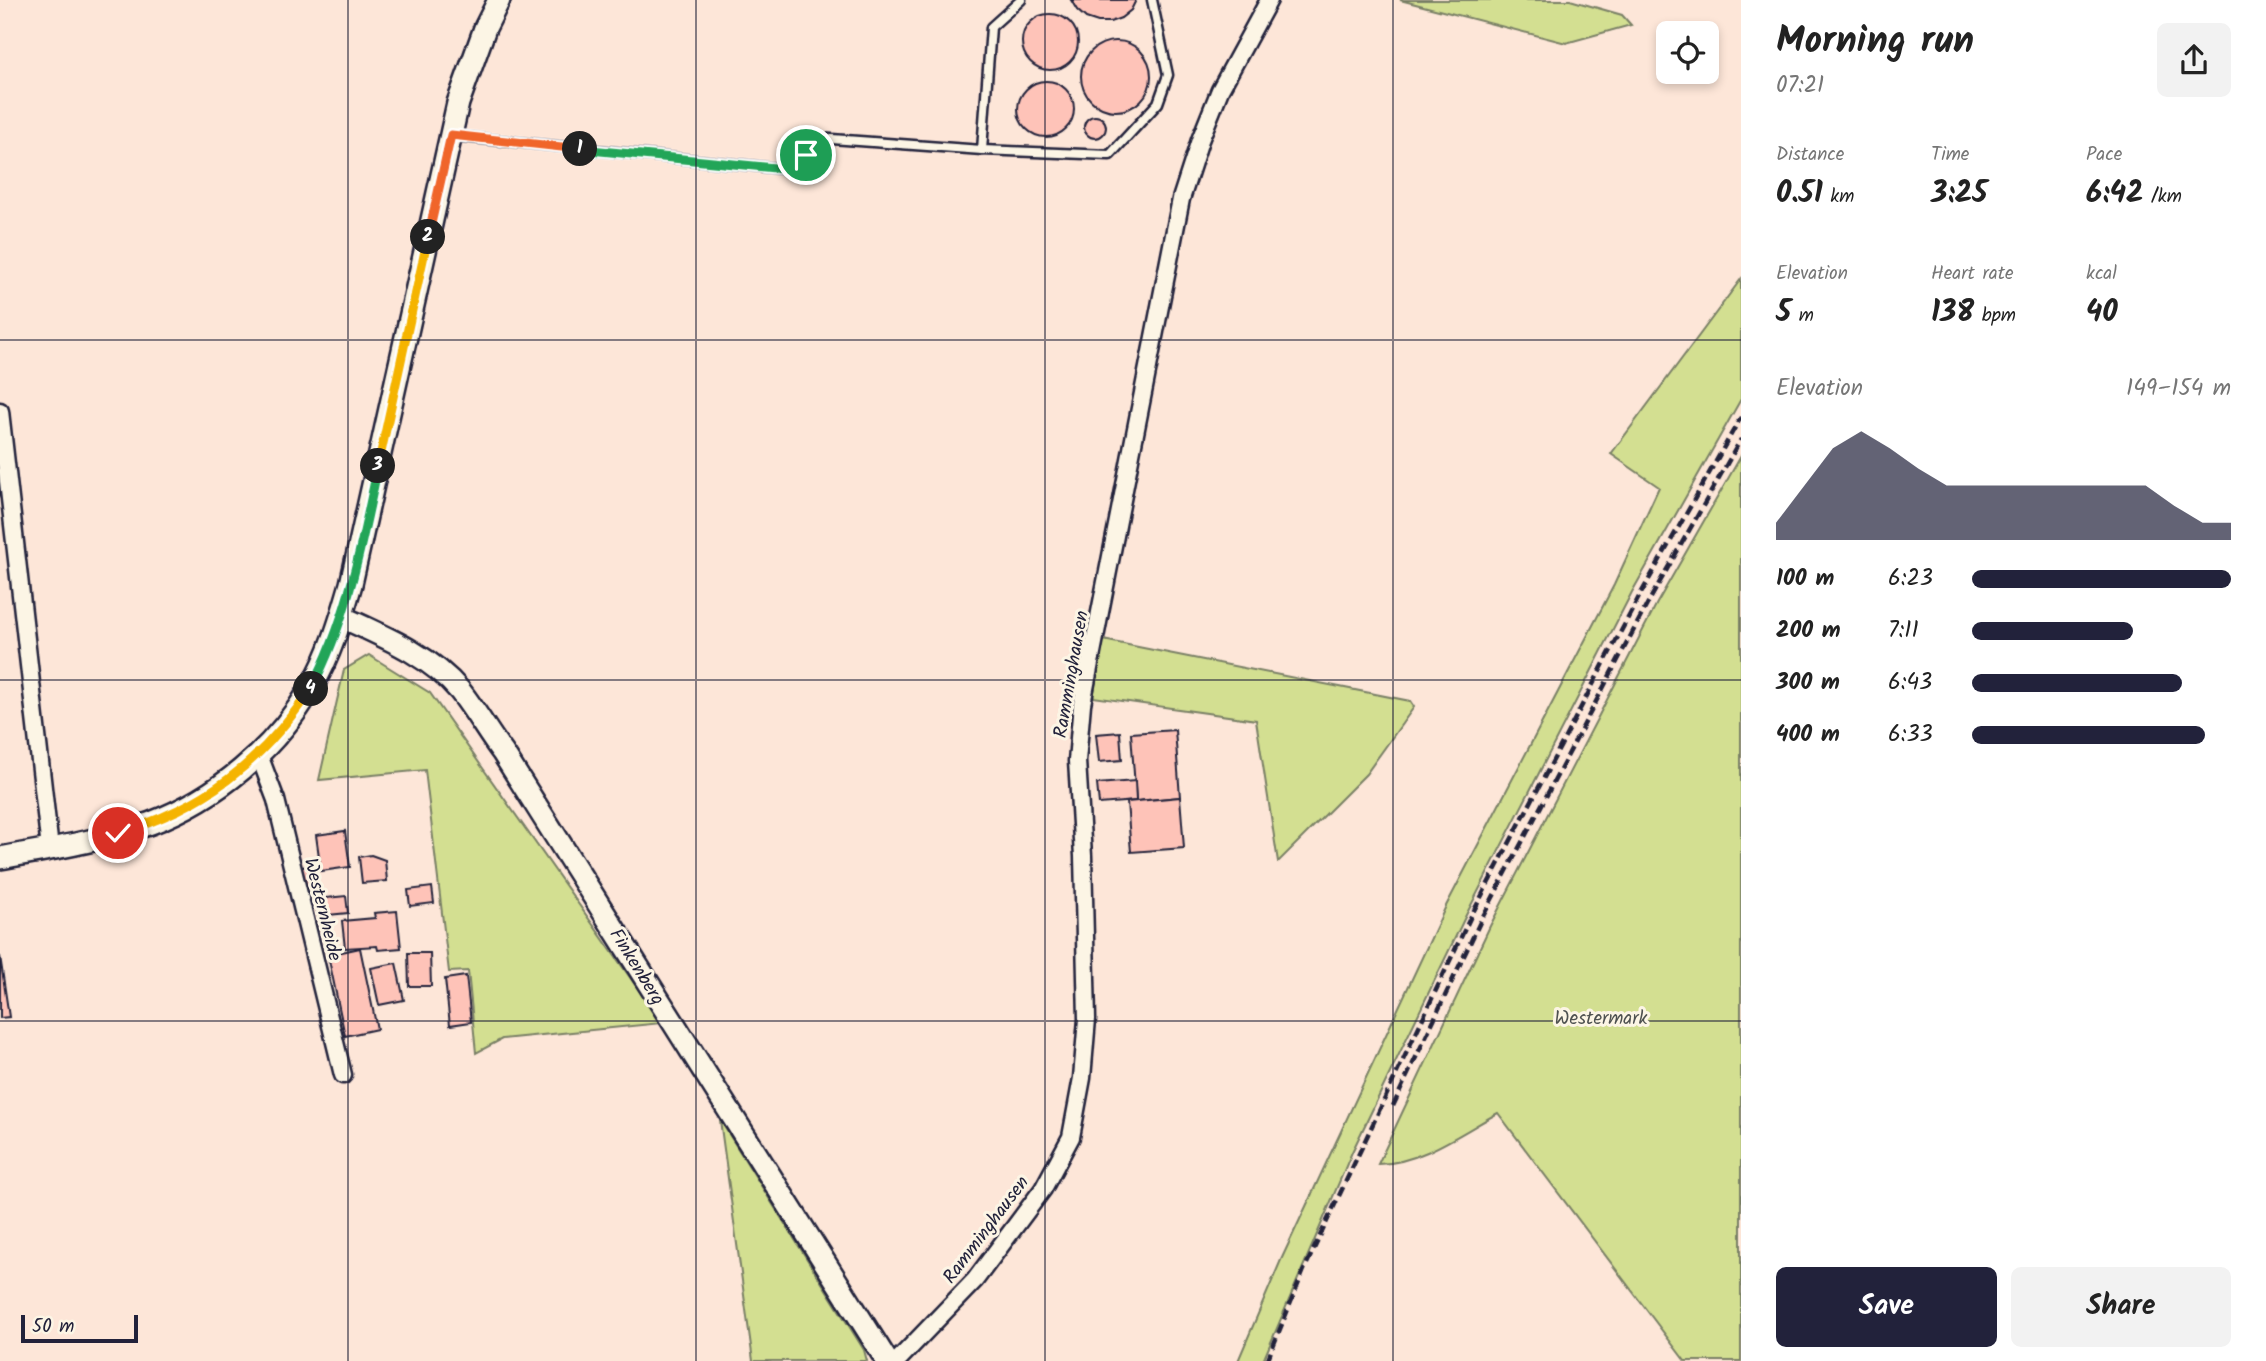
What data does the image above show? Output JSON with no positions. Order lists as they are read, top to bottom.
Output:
{
  "streets": {
    "street": ["Ramminghausen", "Westernheide", "Finkenberg"]
  },
  "parks": ["Westermark"],
  "scale_bar": "50 m",
  "page": {
    "heading": ["Morning run", "07:21"],
    "stats": [
      ["Distance", "0.51 km"],
      ["Time", "3:25"],
      ["Pace", "6:42 /km"],
      ["Elevation", "5 m"],
      ["Heart rate", "138 bpm"],
      ["kcal", "40"]
    ],
    "pins": [
      "1",
      "2",
      "3",
      "4"
    ],
    "chart": ["Elevation", "149–154 m"],
    "list": [
      {
        "name": "100 m",
        "note": "6:23"
      },
      {
        "name": "200 m",
        "note": "7:11"
      },
      {
        "name": "300 m",
        "note": "6:43"
      },
      {
        "name": "400 m",
        "note": "6:33"
      }
    ],
    "buttons": ["Save", "Share"],
    "scale": "50 m"
  }
}
